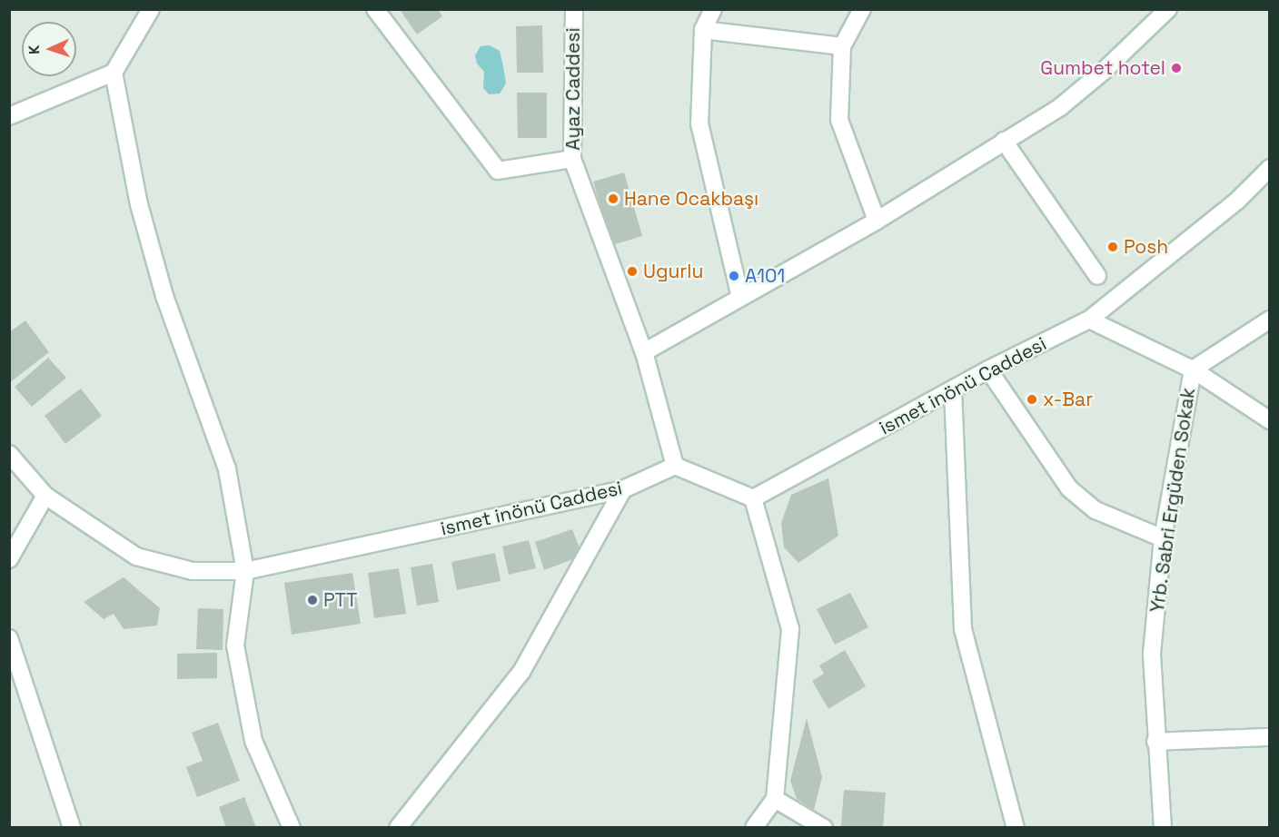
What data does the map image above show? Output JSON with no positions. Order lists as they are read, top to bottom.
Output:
{
  "streets": {
    "street": ["Ayaz Caddesi", "ismet inönü Caddesi", "Yrb. Sabri Ergüden Sokak"]
  },
  "crossings": [
    ["Ayaz Caddesi", "ismet inönü Caddesi"]
  ],
  "places": [
    "Gumbet hotel",
    "Hane Ocakbaşı",
    "Posh",
    "Ugurlu",
    "A101",
    "x-Bar",
    "PTT"
  ],
  "north": "left"
}
